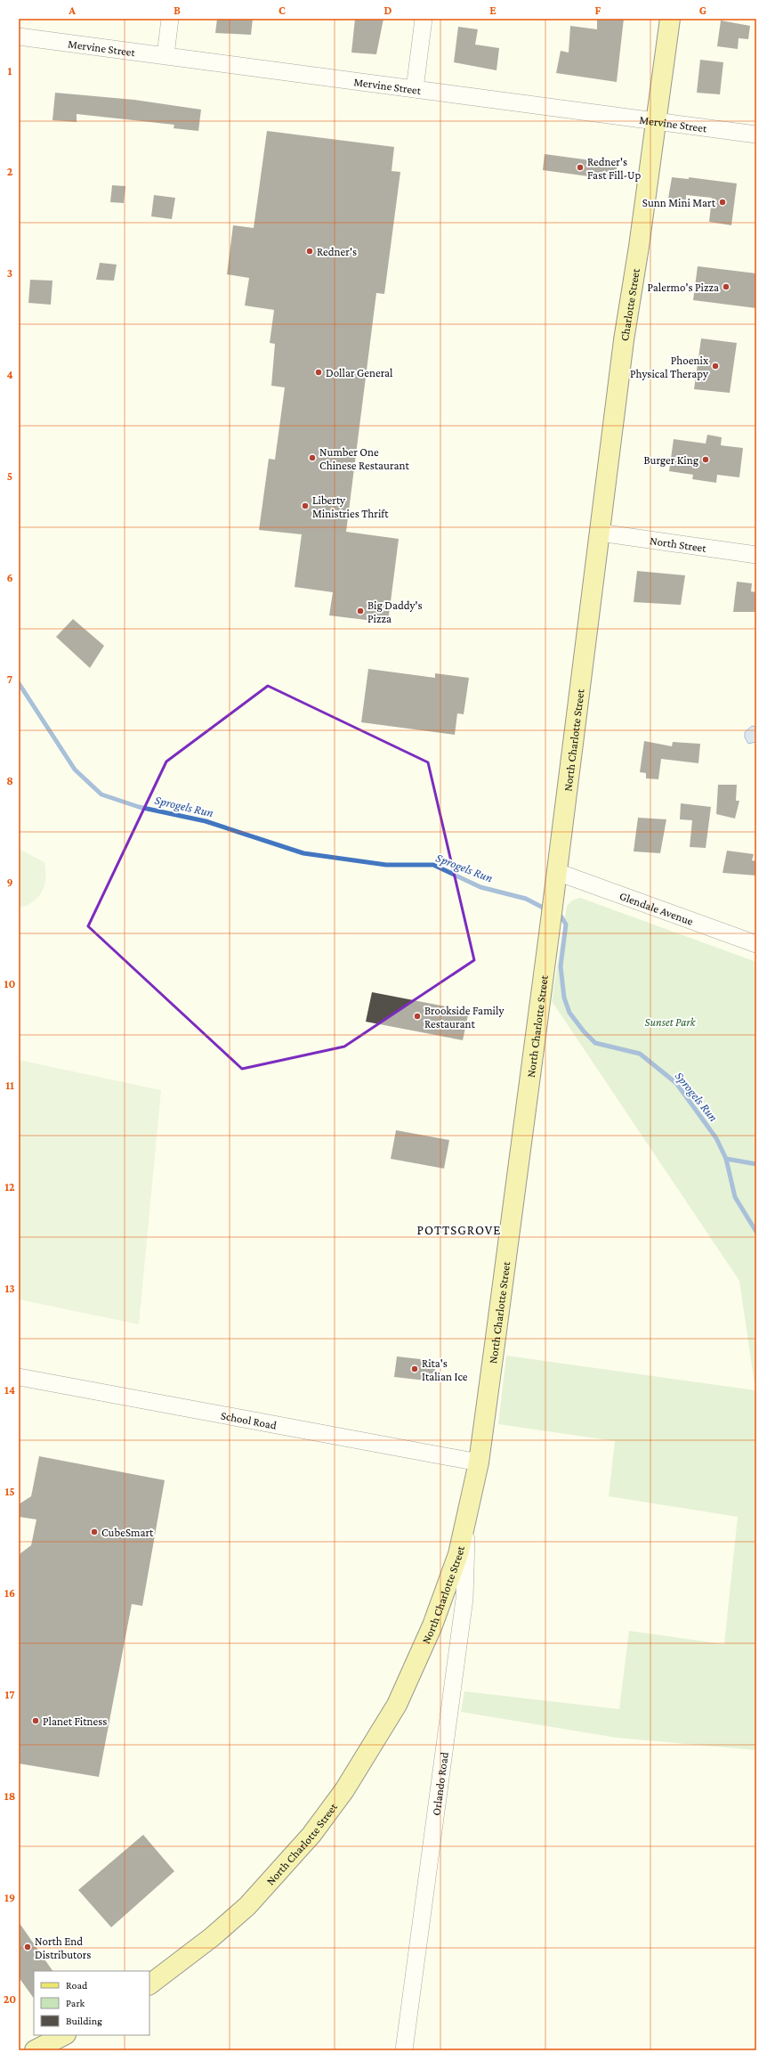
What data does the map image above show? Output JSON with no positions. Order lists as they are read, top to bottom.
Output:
{
  "streets": {
    "main road": ["Charlotte Street", "North Charlotte Street"],
    "street": [
      "Mervine Street",
      "North Street",
      "Glendale Avenue",
      "School Road",
      "Orlando Road"
    ]
  },
  "crossings": [
    ["Mervine Street", "Charlotte Street"],
    ["Charlotte Street", "North Street"],
    ["Charlotte Street", "North Charlotte Street"],
    ["North Street", "North Charlotte Street"],
    ["North Charlotte Street", "Glendale Avenue"],
    ["North Charlotte Street", "School Road"],
    ["North Charlotte Street", "Orlando Road"]
  ],
  "districts": ["POTTSGROVE"],
  "water": ["Sprogels Run"],
  "parks": ["Sunset Park"],
  "places": [
    "Redner's Fast Fill-Up",
    "Sunn Mini Mart",
    "Redner's",
    "Palermo's Pizza",
    "Phoenix Physical Therapy",
    "Dollar General",
    "Number One Chinese Restaurant",
    "Burger King",
    "Liberty Ministries Thrift",
    "Big Daddy's Pizza",
    "Brookside Family Restaurant",
    "Rita's Italian Ice",
    "CubeSmart",
    "Planet Fitness",
    "North End Distributors"
  ],
  "legend": ["Road", "Park", "Building"],
  "grid": {
    "columns": [
      "A",
      "B",
      "C",
      "D",
      "E",
      "F",
      "G"
    ],
    "rows": [
      "1",
      "2",
      "3",
      "4",
      "5",
      "6",
      "7",
      "8",
      "9",
      "10",
      "11",
      "12",
      "13",
      "14",
      "15",
      "16",
      "17",
      "18",
      "19",
      "20"
    ]
  }
}
